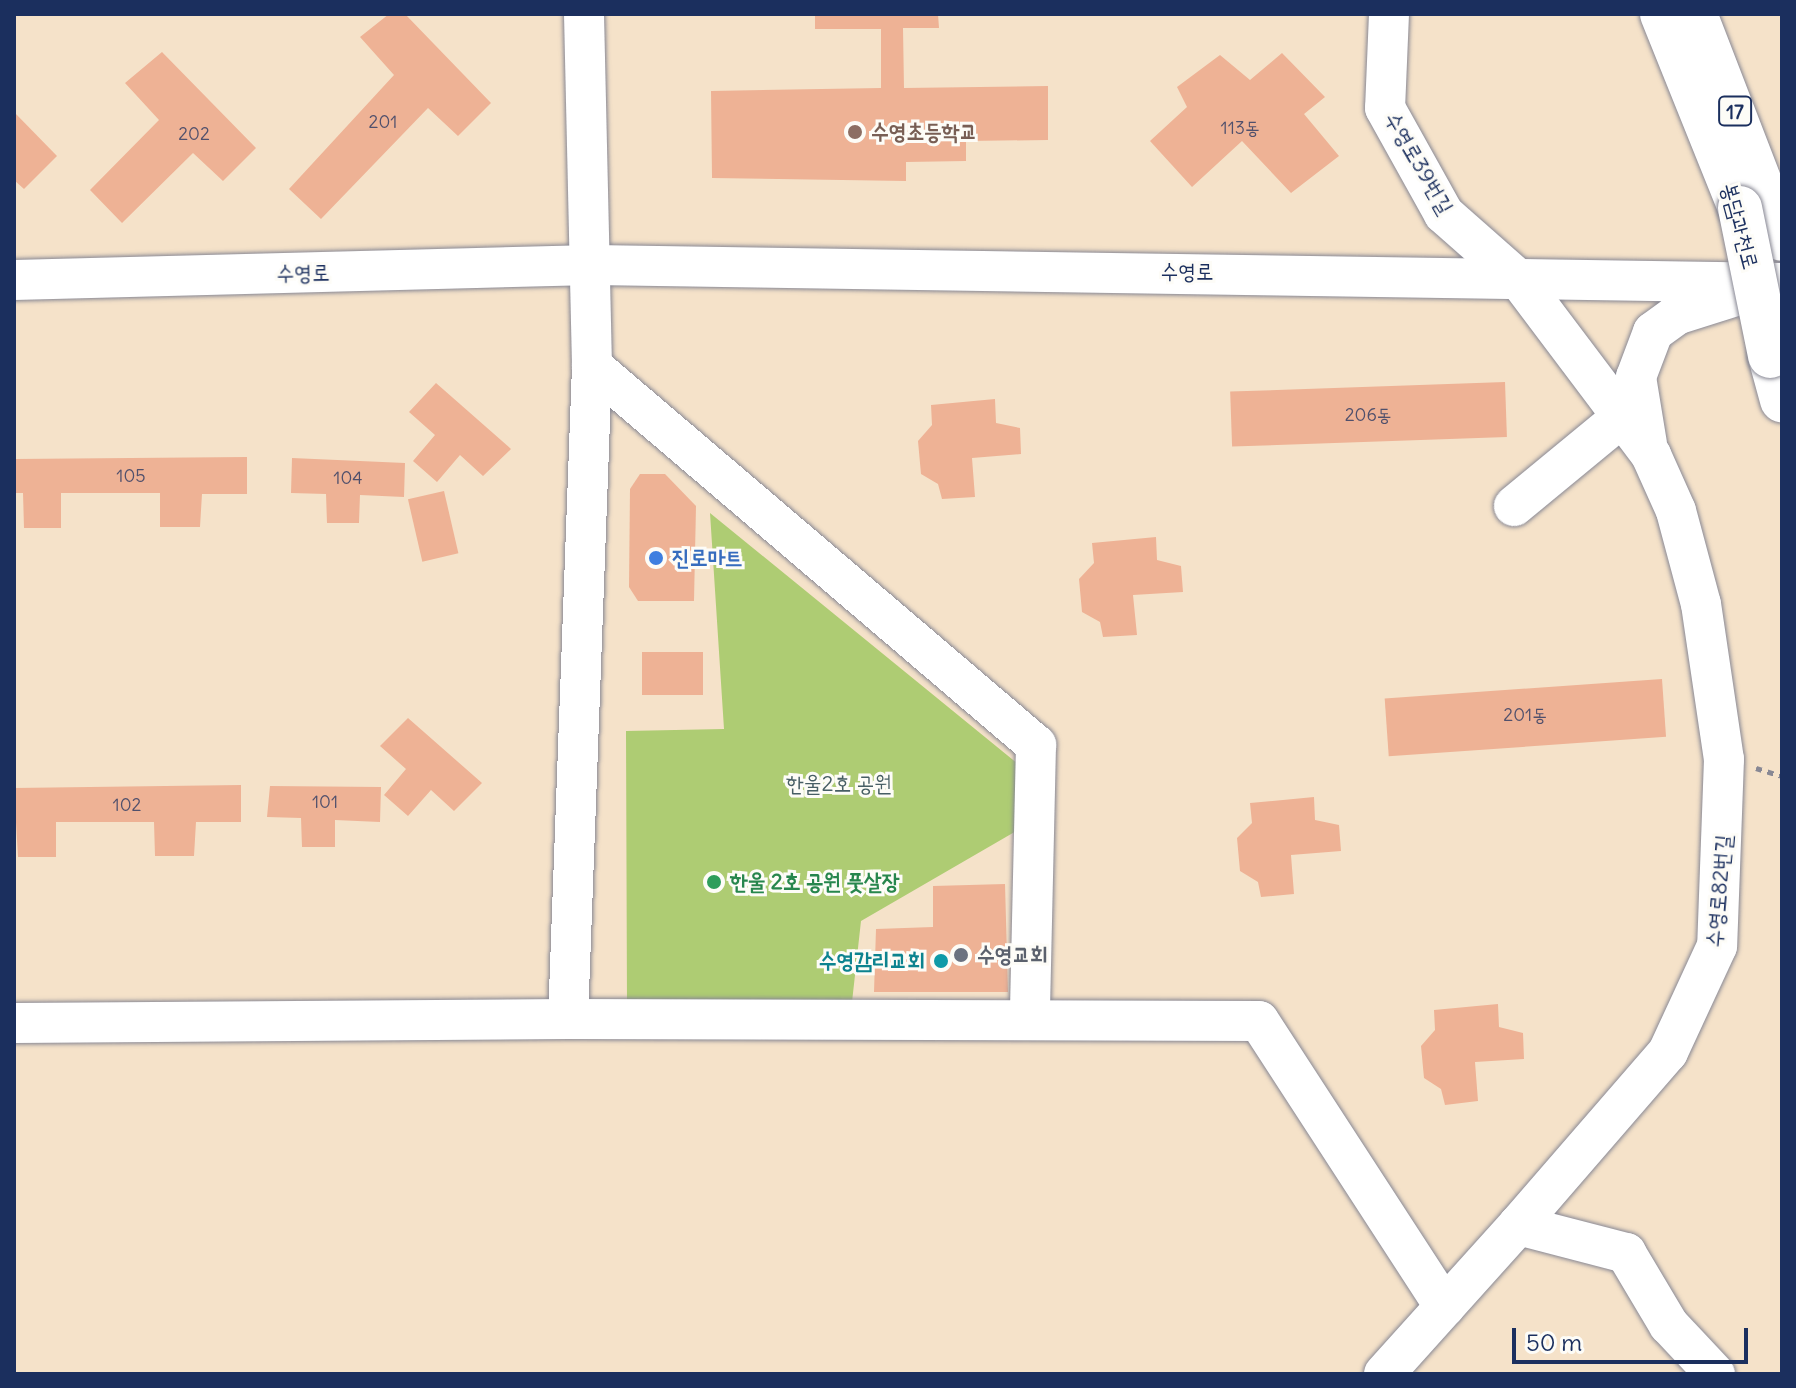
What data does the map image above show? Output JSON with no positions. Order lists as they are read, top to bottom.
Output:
{
  "streets": {
    "highway": ["17", "봉담과천로"],
    "street": ["수영로39번길", "수영로", "수영로82번길"]
  },
  "crossings": [
    ["17", "봉담과천로"],
    ["수영로39번길", "수영로"],
    ["수영로39번길", "수영로82번길"],
    ["수영로", "수영로82번길"]
  ],
  "parks": ["한울2호 공원"],
  "places": [
    "수영초등학교",
    "진로마트",
    "한울 2호 공원 풋살장",
    "수영교회",
    "수영감리교회"
  ],
  "house_numbers": [
    "201",
    "113동",
    "202",
    "206동",
    "105",
    "104",
    "201동",
    "101",
    "102"
  ],
  "scale_bar": "50 m"
}
